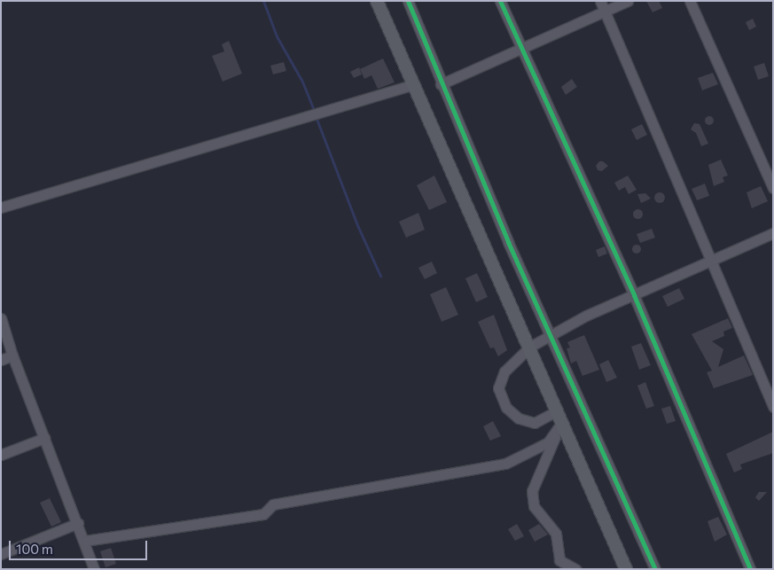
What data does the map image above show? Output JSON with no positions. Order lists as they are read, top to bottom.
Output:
{
  "scale_bar": "100 m"
}
